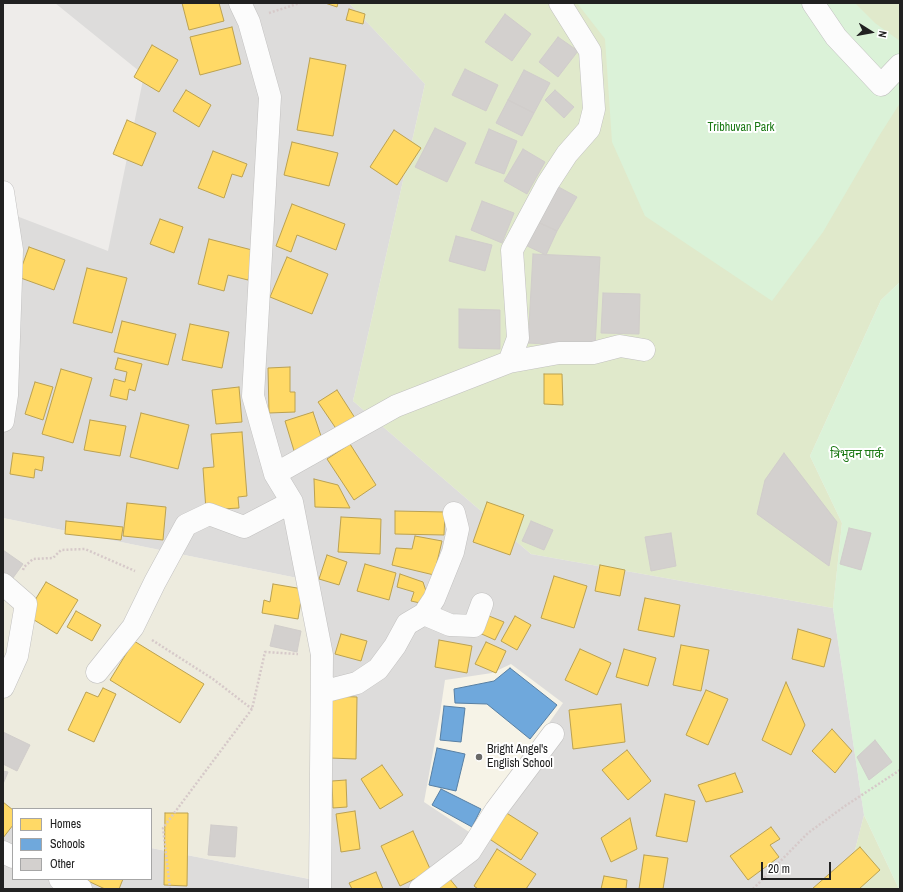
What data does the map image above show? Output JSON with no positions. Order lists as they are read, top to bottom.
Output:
{
  "parks": ["Tribhuvan Park", "त्रिभुवन पार्क"],
  "places": ["Bright Angel's English School"],
  "legend": ["Homes", "Schools", "Other"],
  "scale_bar": "20 m",
  "north": "right"
}
